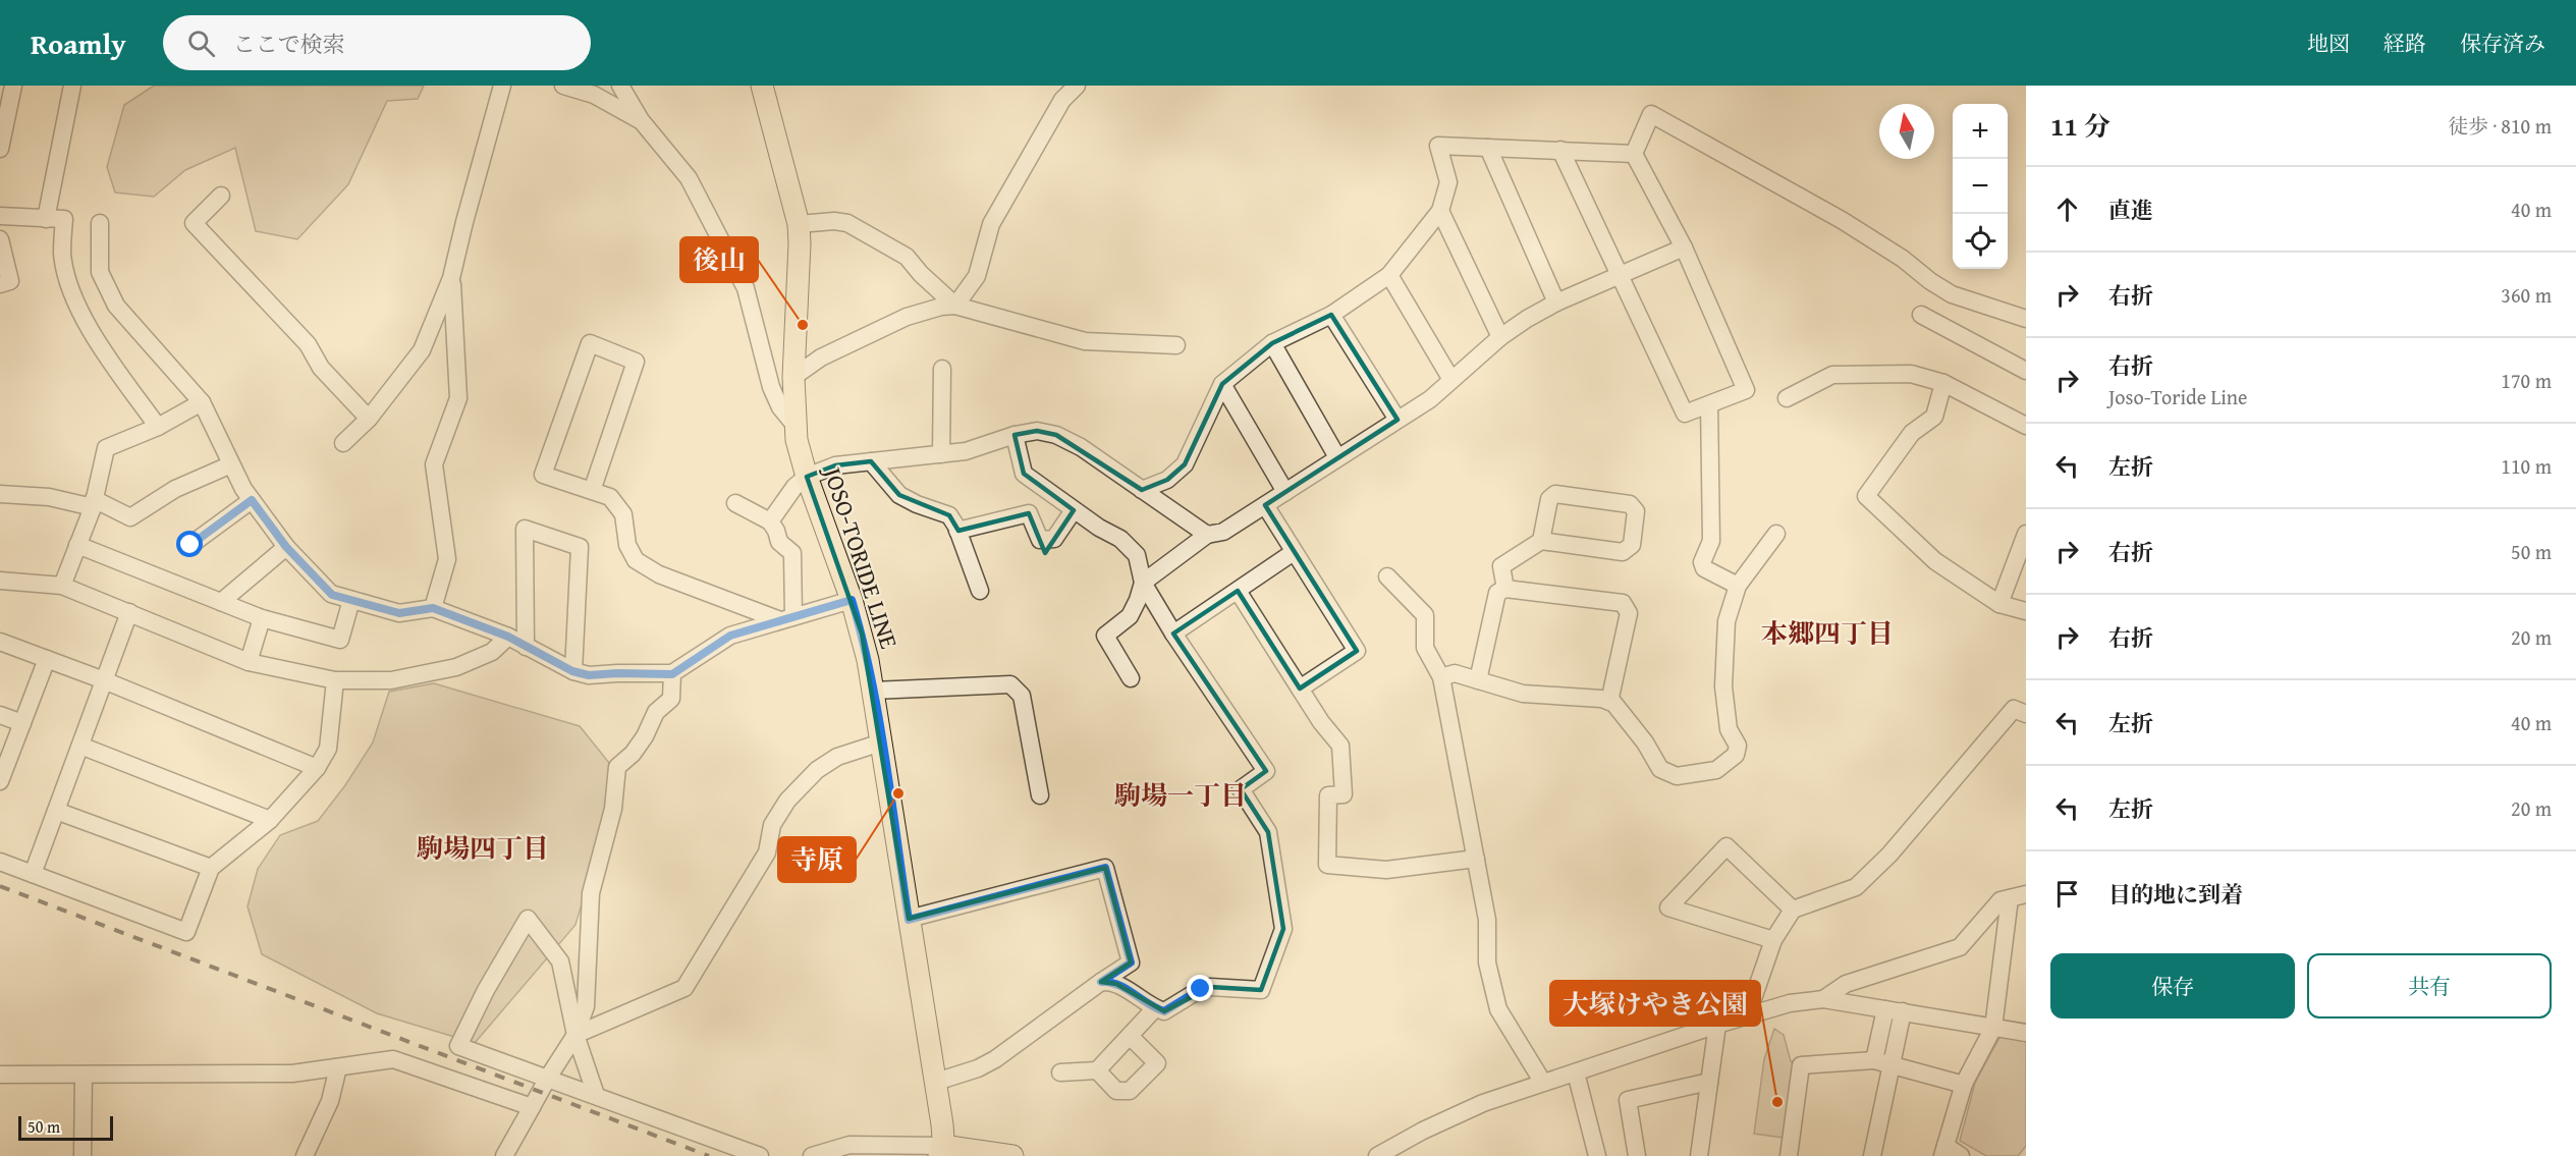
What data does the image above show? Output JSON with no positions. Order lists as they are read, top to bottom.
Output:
{
  "streets": {
    "main road": ["JOSO-TORIDE LINE"]
  },
  "districts": ["本郷四丁目", "駒場一丁目", "駒場四丁目"],
  "places": ["後山", "寺原", "大塚けやき公園"],
  "scale_bar": "50 m",
  "north": "top",
  "page": {
    "header": "Roamly",
    "search": "ここで検索",
    "nav": ["地図", "経路", "保存済み"],
    "heading": ["11 分", "徒歩 · 810 m"],
    "map_buttons": ["+", "−"],
    "list": [
      ["直進", "40 m"],
      ["右折", "360 m"],
      ["右折", "Joso-Toride Line", "170 m"],
      ["左折", "110 m"],
      ["右折", "50 m"],
      ["右折", "20 m"],
      ["左折", "40 m"],
      ["左折", "20 m"],
      "目的地に到着"
    ],
    "buttons": ["保存", "共有"],
    "scale": "50 m"
  }
}
